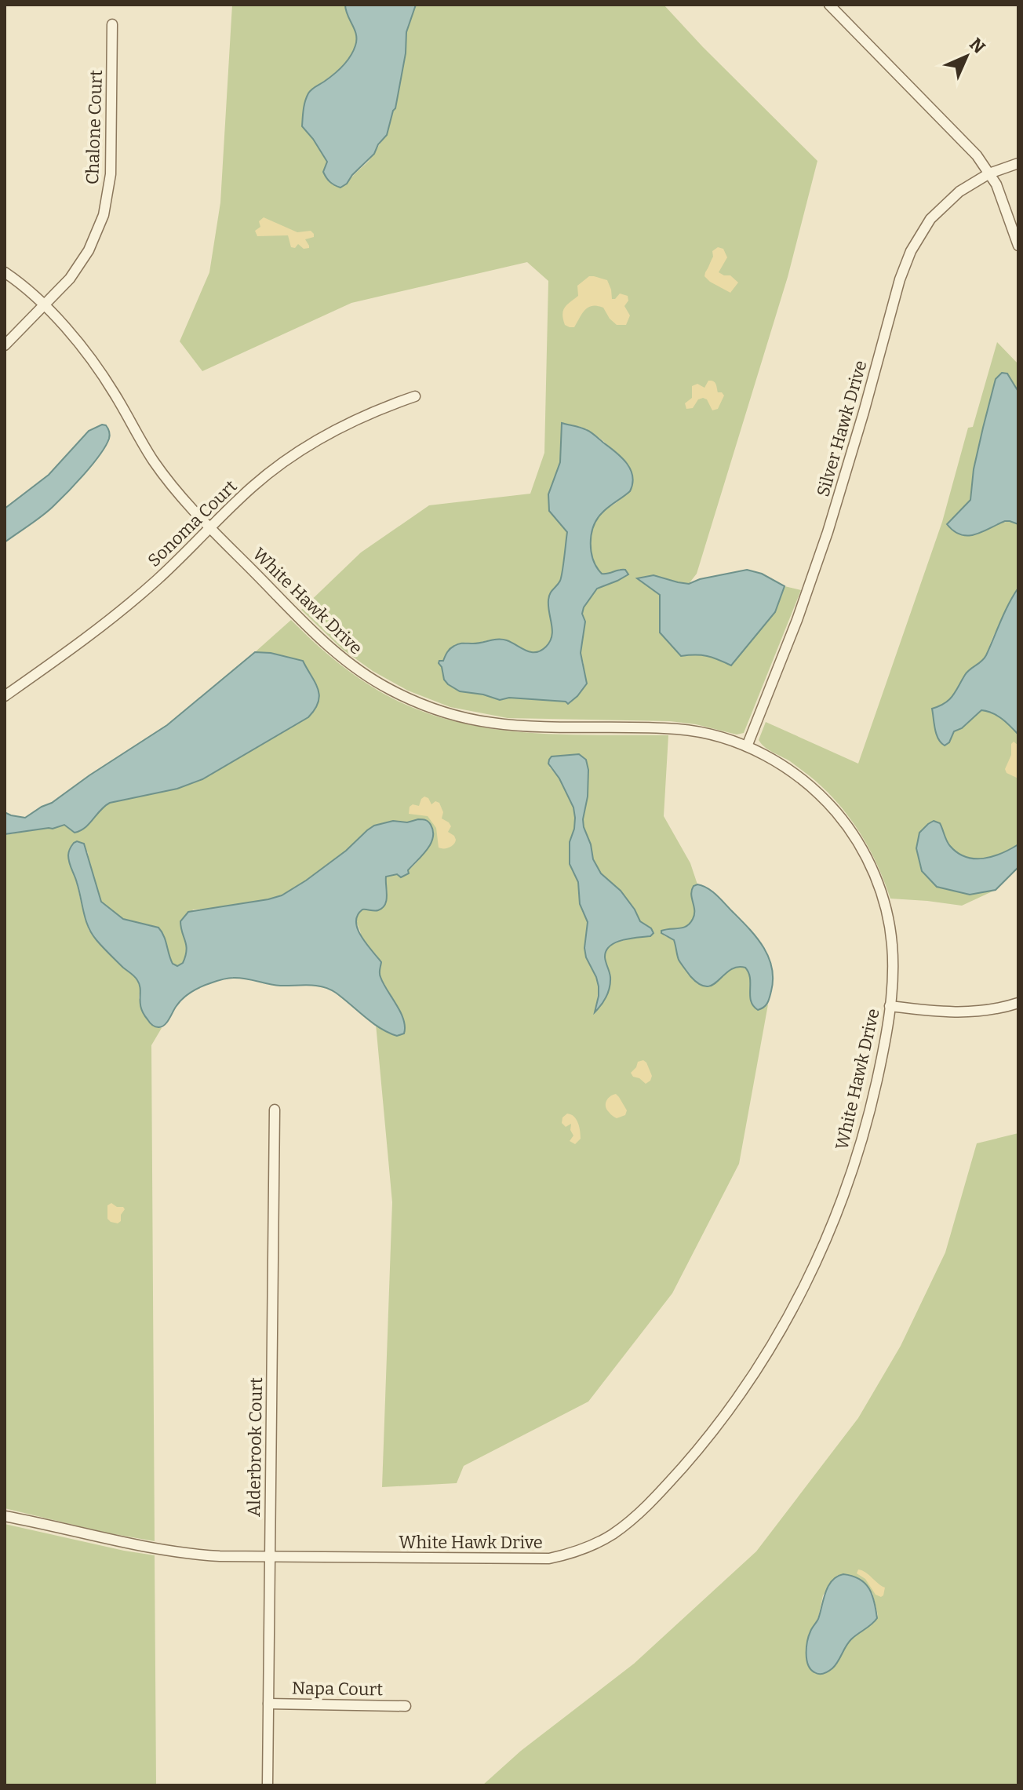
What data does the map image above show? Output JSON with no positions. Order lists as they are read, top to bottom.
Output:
{
  "streets": {
    "street": [
      "Chalone Court",
      "Silver Hawk Drive",
      "Sonoma Court",
      "White Hawk Drive",
      "Alderbrook Court",
      "Napa Court"
    ]
  },
  "crossings": [
    ["Chalone Court", "White Hawk Drive"],
    ["Silver Hawk Drive", "White Hawk Drive"],
    ["Sonoma Court", "White Hawk Drive"],
    ["White Hawk Drive", "Alderbrook Court"],
    ["Alderbrook Court", "Napa Court"]
  ],
  "north": "top right"
}
